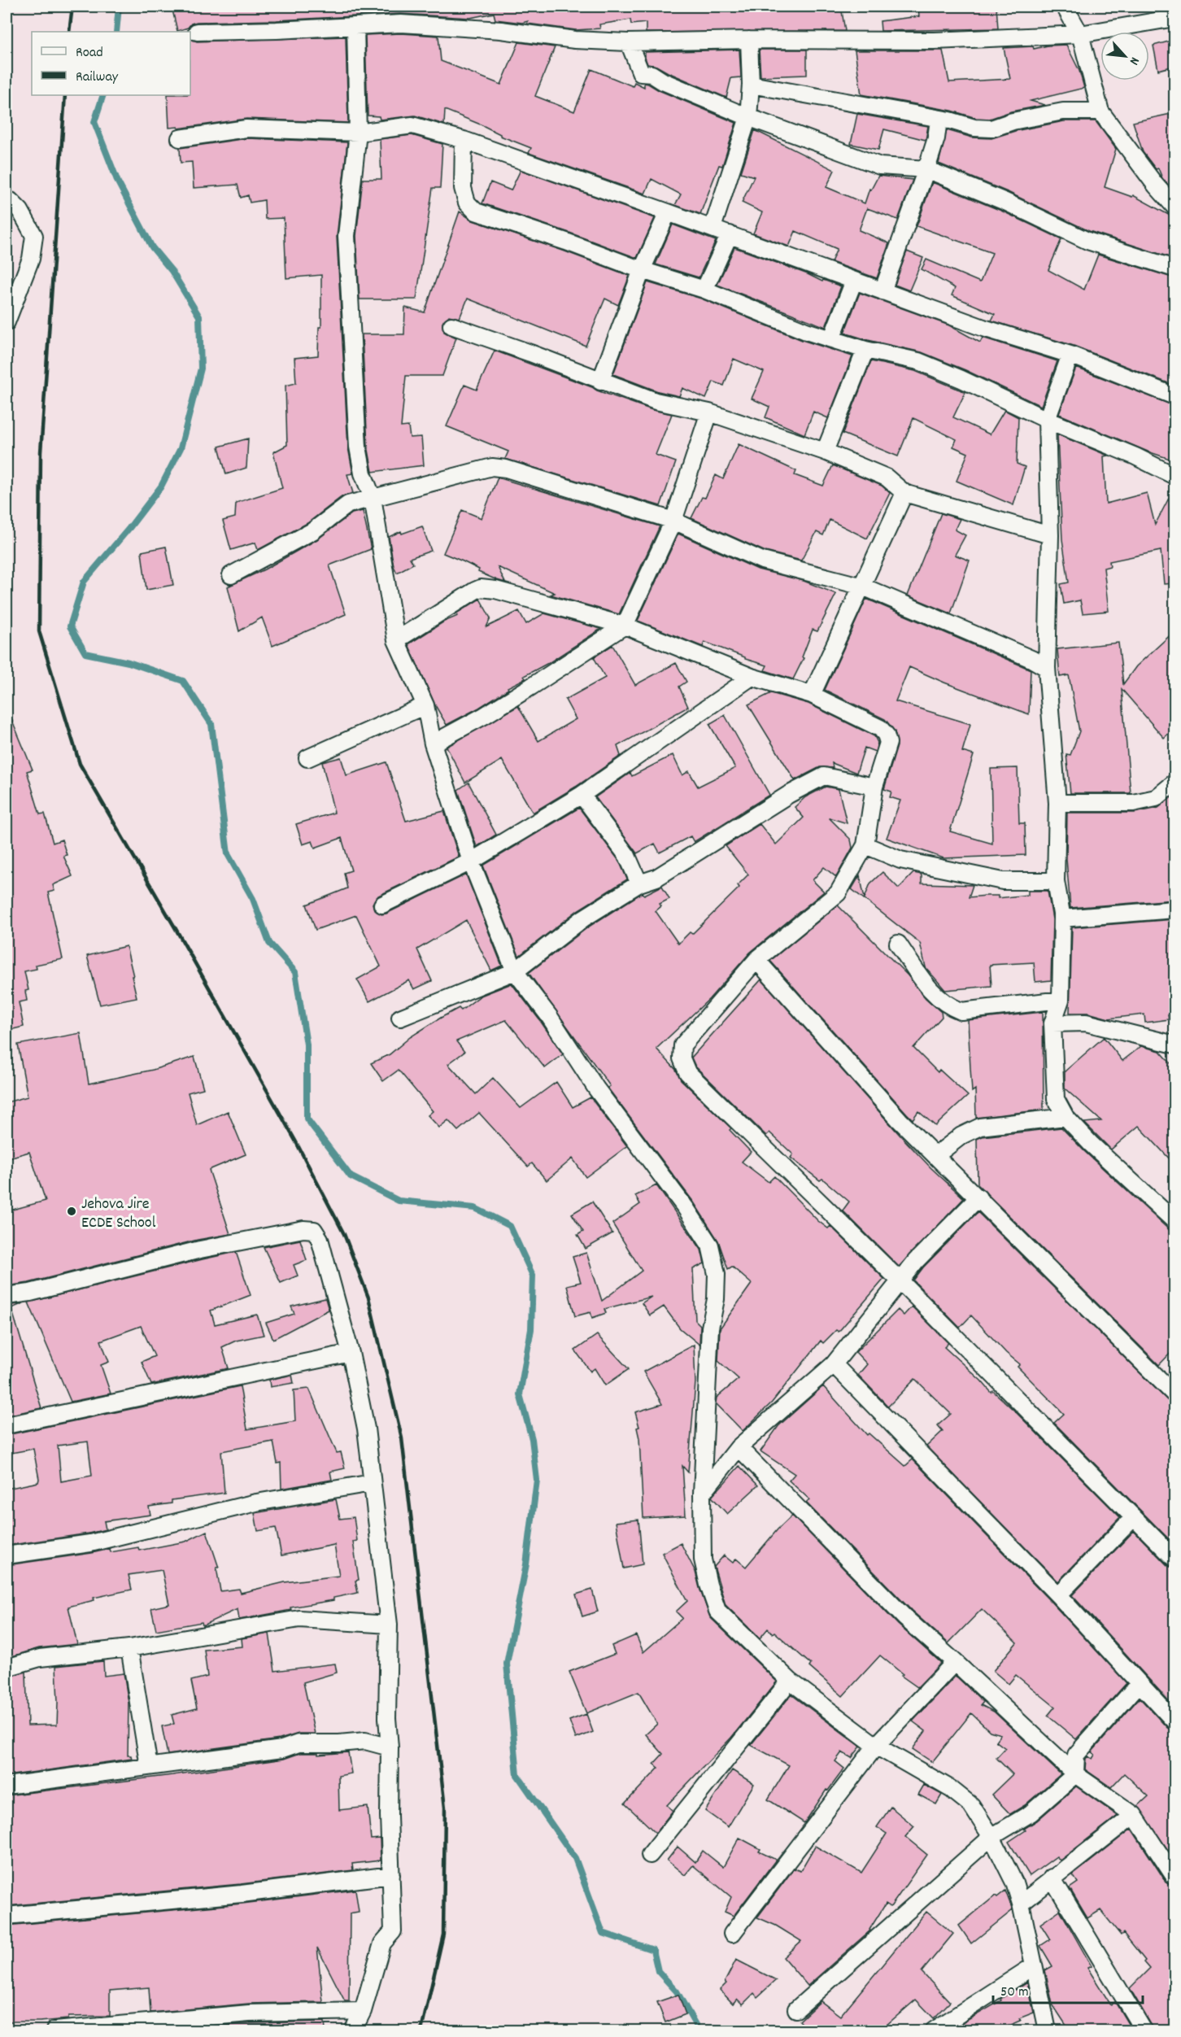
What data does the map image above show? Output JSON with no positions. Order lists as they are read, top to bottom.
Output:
{
  "places": ["Jehova Jire ECDE School"],
  "legend": ["Road", "Railway"],
  "scale_bar": "50 m",
  "north": "bottom right"
}
